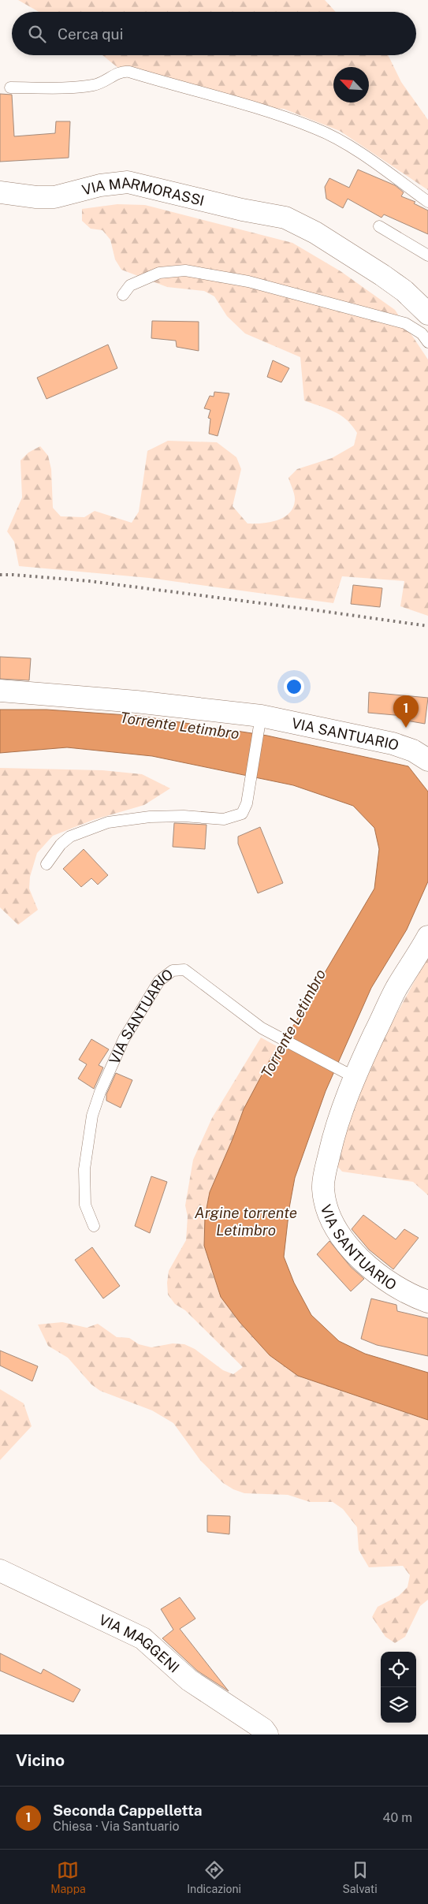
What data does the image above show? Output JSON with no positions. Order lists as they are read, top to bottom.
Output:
{
  "streets": {
    "main road": ["VIA MARMORASSI", "VIA SANTUARIO", "VIA MAGGENI"]
  },
  "water": ["Torrente Letimbro", "Argine torrente Letimbro"],
  "north": "top left",
  "page": {
    "search": "Cerca qui",
    "pins": "1",
    "heading": "Vicino",
    "list": [
      {
        "mark": "1",
        "name": "Seconda Cappelletta",
        "note": "Chiesa · Via Santuario",
        "value": "40 m"
      }
    ],
    "nav": ["Mappa", "Indicazioni", "Salvati"]
  }
}
